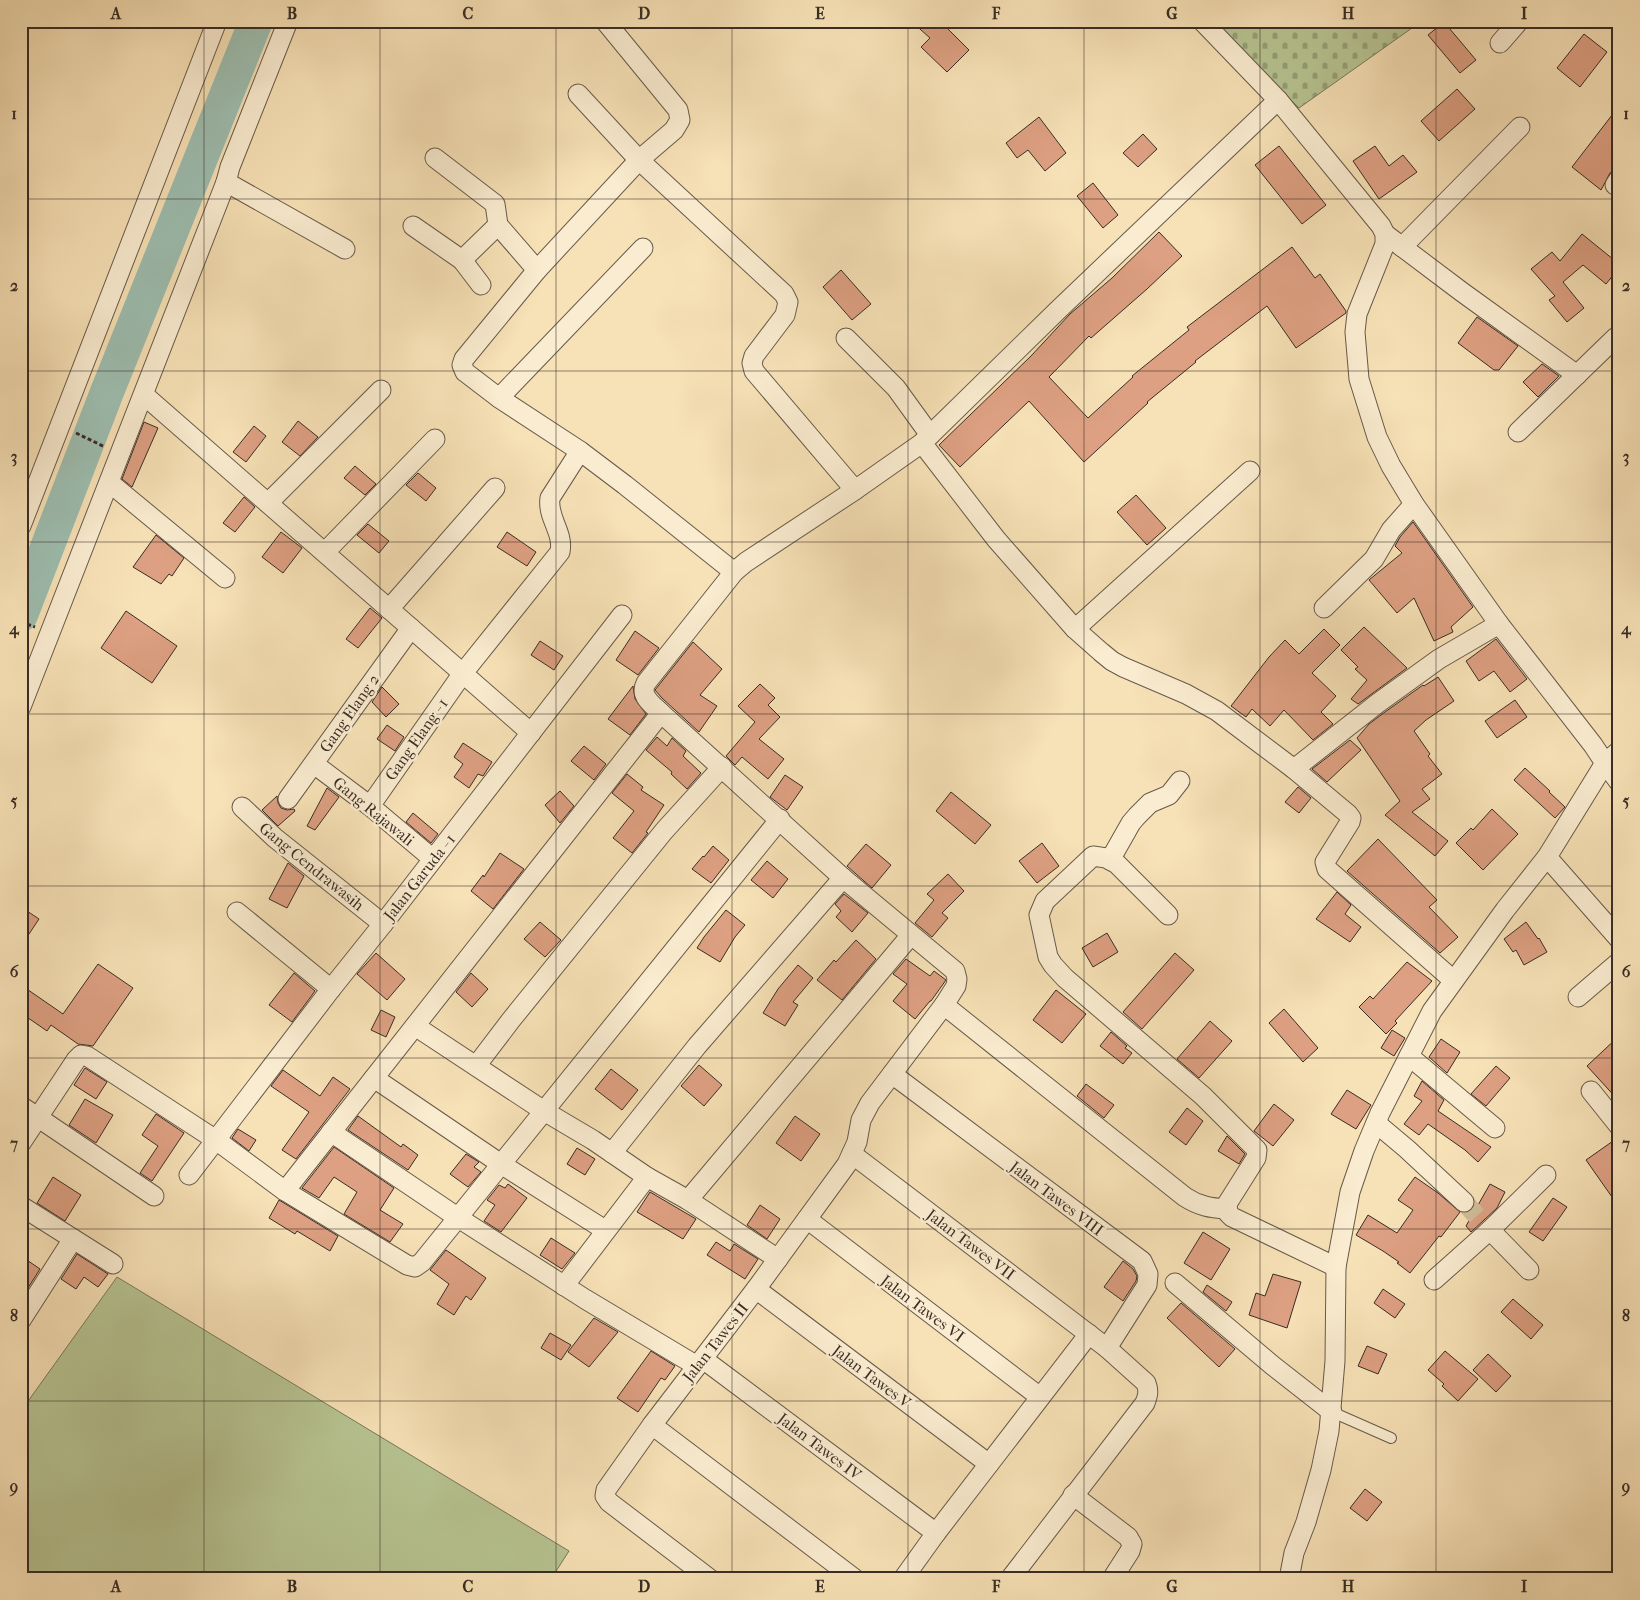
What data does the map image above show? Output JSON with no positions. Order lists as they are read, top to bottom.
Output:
{
  "streets": {
    "street": [
      "Gang Elang 2",
      "Gang Elang - 1",
      "Gang Rajawali",
      "Gang Cendrawasih",
      "Jalan Garuda - 1",
      "Jalan Tawes VIII",
      "Jalan Tawes VII",
      "Jalan Tawes VI",
      "Jalan Tawes II",
      "Jalan Tawes V",
      "Jalan Tawes IV"
    ]
  },
  "crossings": [
    ["Gang Elang 2", "Gang Rajawali"],
    ["Gang Elang - 1", "Gang Rajawali"],
    ["Gang Rajawali", "Jalan Garuda - 1"],
    ["Gang Cendrawasih", "Jalan Garuda - 1"],
    ["Jalan Tawes VIII", "Jalan Tawes VII"],
    ["Jalan Tawes VIII", "Jalan Tawes II"],
    ["Jalan Tawes VII", "Jalan Tawes II"],
    ["Jalan Tawes VI", "Jalan Tawes II"],
    ["Jalan Tawes II", "Jalan Tawes V"],
    ["Jalan Tawes II", "Jalan Tawes IV"]
  ],
  "grid": {
    "columns": [
      "A",
      "B",
      "C",
      "D",
      "E",
      "F",
      "G",
      "H",
      "I"
    ],
    "rows": [
      "1",
      "2",
      "3",
      "4",
      "5",
      "6",
      "7",
      "8",
      "9"
    ]
  }
}
